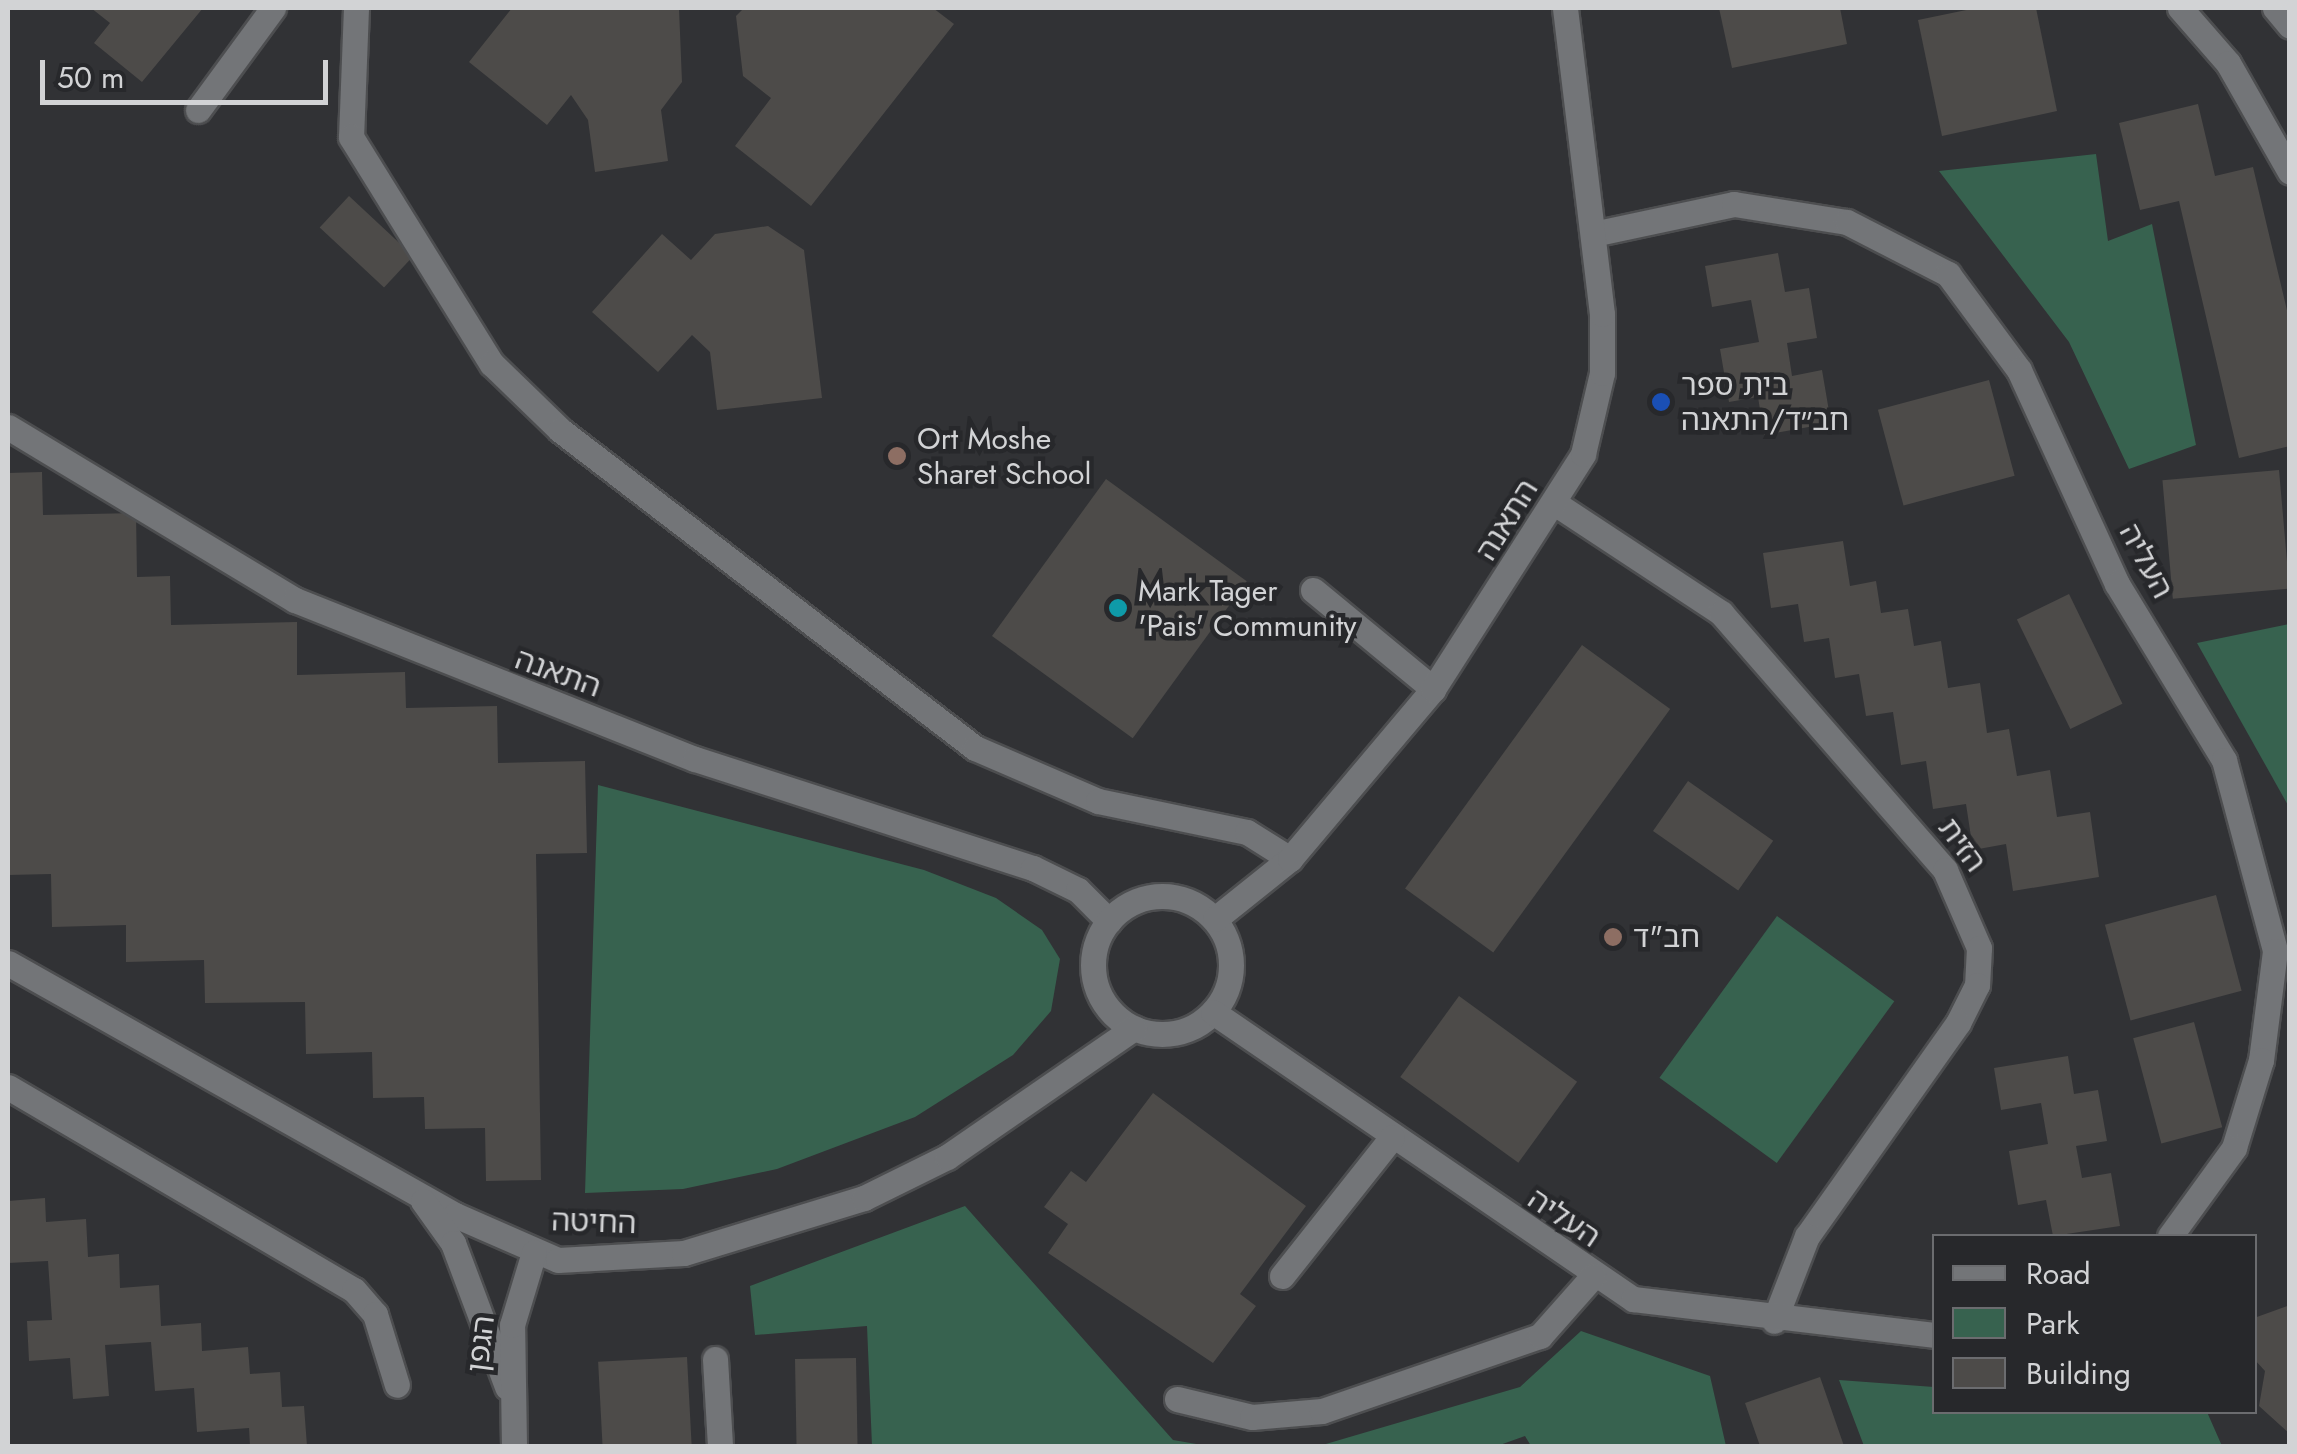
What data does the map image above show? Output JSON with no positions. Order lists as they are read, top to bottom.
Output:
{
  "streets": {
    "street": [
      "התאנה",
      "העליה",
      "הזית",
      "החיטה",
      "הגפן"
    ]
  },
  "crossings": [
    ["התאנה", "העליה"],
    ["התאנה", "הזית"],
    ["התאנה", "החיטה"],
    ["העליה", "הזית"],
    ["העליה", "החיטה"],
    ["החיטה", "הגפן"]
  ],
  "places": [
    "בית ספר חב״ד/התאנה",
    "Ort Moshe Sharet School",
    "Mark Tager 'Pais' Community",
    "חב\"ד"
  ],
  "legend": ["Road", "Park", "Building"],
  "scale_bar": "50 m"
}
